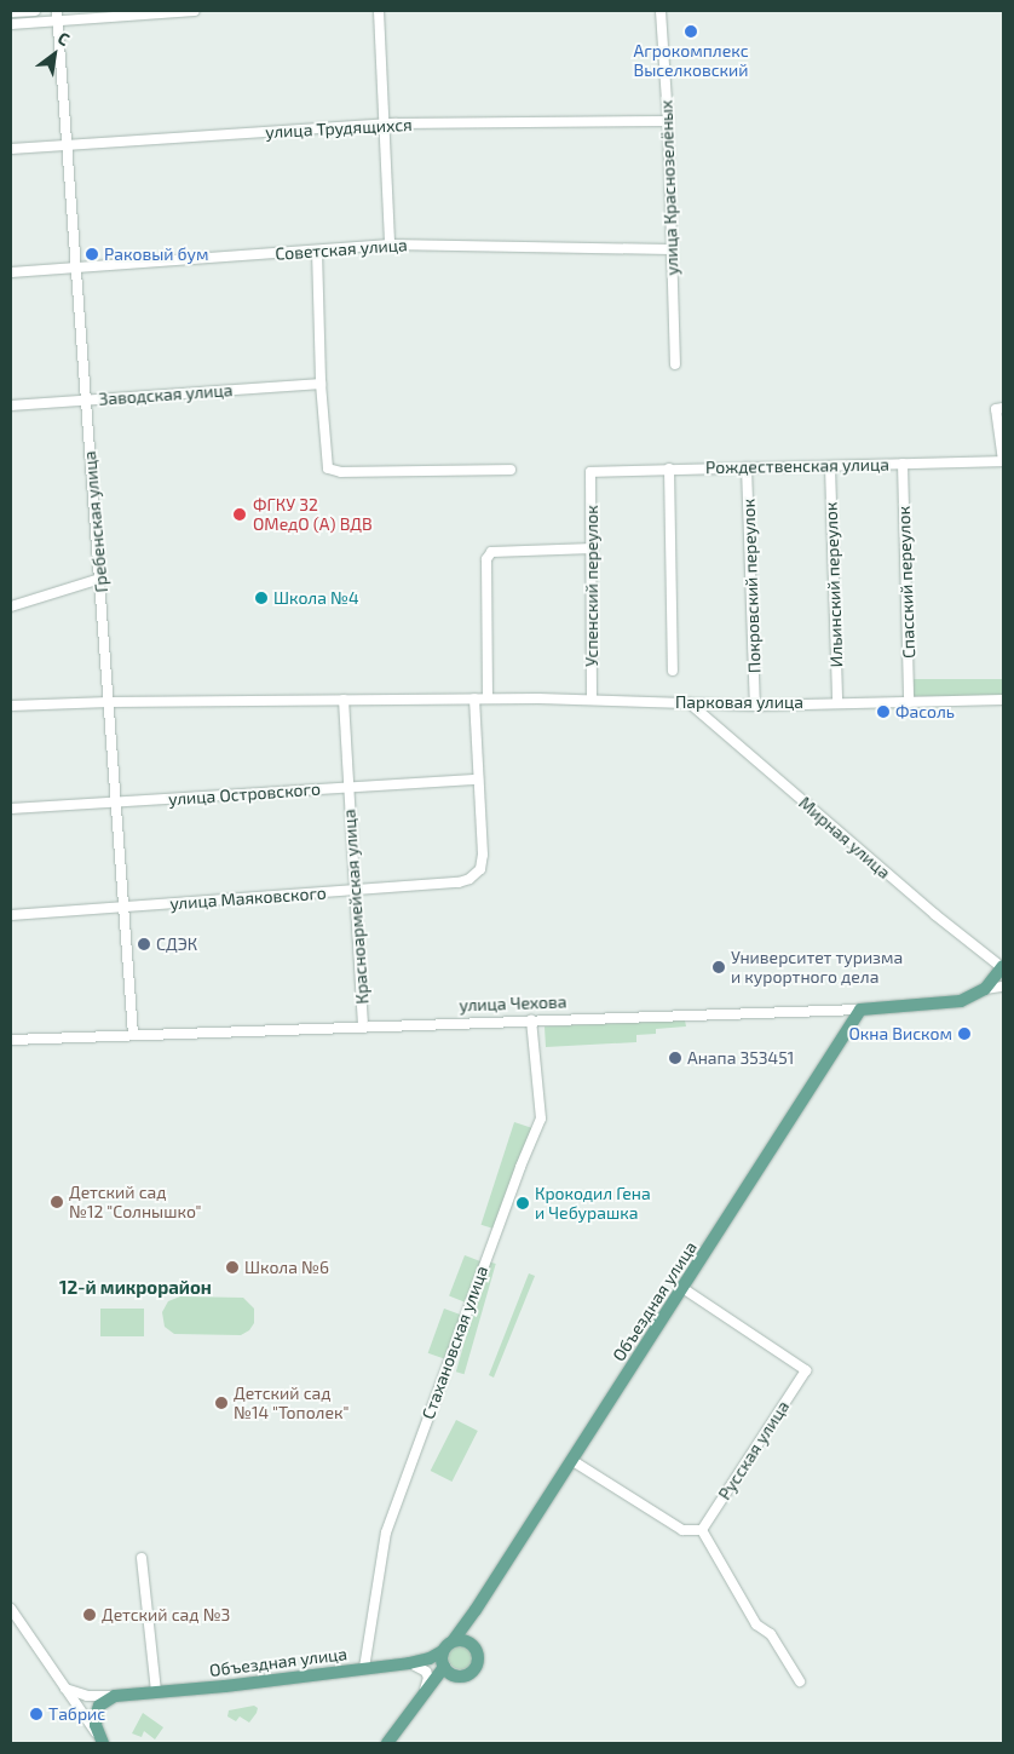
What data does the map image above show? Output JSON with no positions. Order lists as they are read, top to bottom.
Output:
{
  "streets": {
    "main road": ["улица Чехова", "Объездная улица"],
    "street": [
      "улица Трудящихся",
      "улица Краснозелёных",
      "Советская улица",
      "Заводская улица",
      "Рождественская улица",
      "Гребенская улица",
      "Спасский переулок",
      "Ильинский переулок",
      "Успенский переулок",
      "Покровский переулок",
      "Парковая улица",
      "улица Островского",
      "Мирная улица",
      "улица Маяковского",
      "Красноармейская улица",
      "Стахановская улица",
      "Русская улица"
    ]
  },
  "crossings": [
    ["улица Трудящихся", "улица Краснозелёных"],
    ["улица Трудящихся", "Гребенская улица"],
    ["улица Краснозелёных", "Советская улица"],
    ["Советская улица", "Гребенская улица"],
    ["Заводская улица", "Гребенская улица"],
    ["Рождественская улица", "Спасский переулок"],
    ["Рождественская улица", "Ильинский переулок"],
    ["Рождественская улица", "Успенский переулок"],
    ["Рождественская улица", "Покровский переулок"],
    ["Гребенская улица", "Парковая улица"],
    ["Гребенская улица", "улица Островского"],
    ["Гребенская улица", "улица Маяковского"],
    ["Гребенская улица", "улица Чехова"],
    ["Спасский переулок", "Парковая улица"],
    ["Ильинский переулок", "Парковая улица"],
    ["Успенский переулок", "Парковая улица"],
    ["Покровский переулок", "Парковая улица"],
    ["Парковая улица", "Мирная улица"],
    ["Парковая улица", "Красноармейская улица"],
    ["улица Островского", "улица Маяковского"],
    ["улица Островского", "Красноармейская улица"],
    ["Мирная улица", "улица Чехова"],
    ["улица Маяковского", "Красноармейская улица"],
    ["Красноармейская улица", "улица Чехова"],
    ["улица Чехова", "Объездная улица"],
    ["улица Чехова", "Стахановская улица"],
    ["Объездная улица", "Стахановская улица"],
    ["Объездная улица", "Русская улица"]
  ],
  "districts": ["12-й микрорайон"],
  "places": [
    "Агрокомплекс Выселковский",
    "Раковый бум",
    "ФГКУ 32 ОМедО (А) ВДВ",
    "Школа №4",
    "Фасоль",
    "СДЭК",
    "Университет туризма и курортного дела",
    "Окна Виском",
    "Анапа 353451",
    "Детский сад №12 \"Солнышко\"",
    "Крокодил Гена и Чебурашка",
    "Школа №6",
    "Детский сад №14 \"Тополек\"",
    "Детский сад №3",
    "Табрис"
  ],
  "north": "top right"
}
